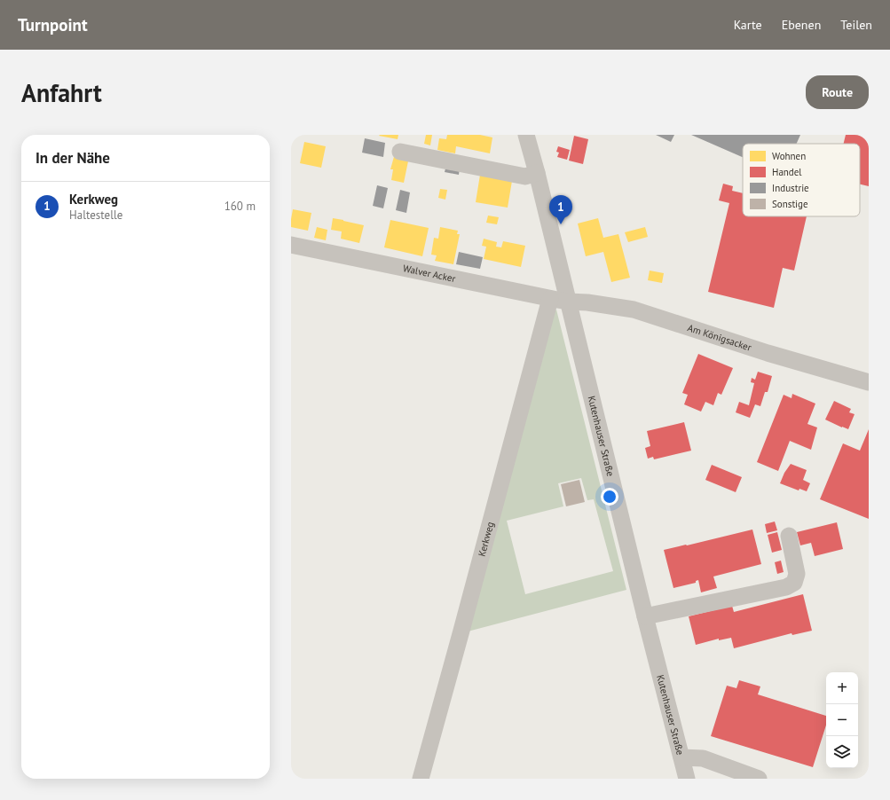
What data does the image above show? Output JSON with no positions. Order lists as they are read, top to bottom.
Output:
{
  "streets": {
    "street": [
      "Walver Acker",
      "Am Königsacker",
      "Kutenhauser Straße",
      "Kerkweg"
    ]
  },
  "crossings": [
    ["Walver Acker", "Am Königsacker"],
    ["Walver Acker", "Kutenhauser Straße"],
    ["Walver Acker", "Kerkweg"],
    ["Am Königsacker", "Kutenhauser Straße"]
  ],
  "legend": [
    "Wohnen",
    "Handel",
    "Industrie",
    "Sonstige"
  ],
  "page": {
    "header": "Turnpoint",
    "nav": ["Karte", "Ebenen", "Teilen"],
    "buttons": "Route",
    "title": "Anfahrt",
    "heading": "In der Nähe",
    "list": [
      {
        "mark": "1",
        "name": "Kerkweg",
        "note": "Haltestelle",
        "value": "160 m"
      }
    ],
    "pins": "1",
    "map_buttons": ["+", "−"]
  }
}
